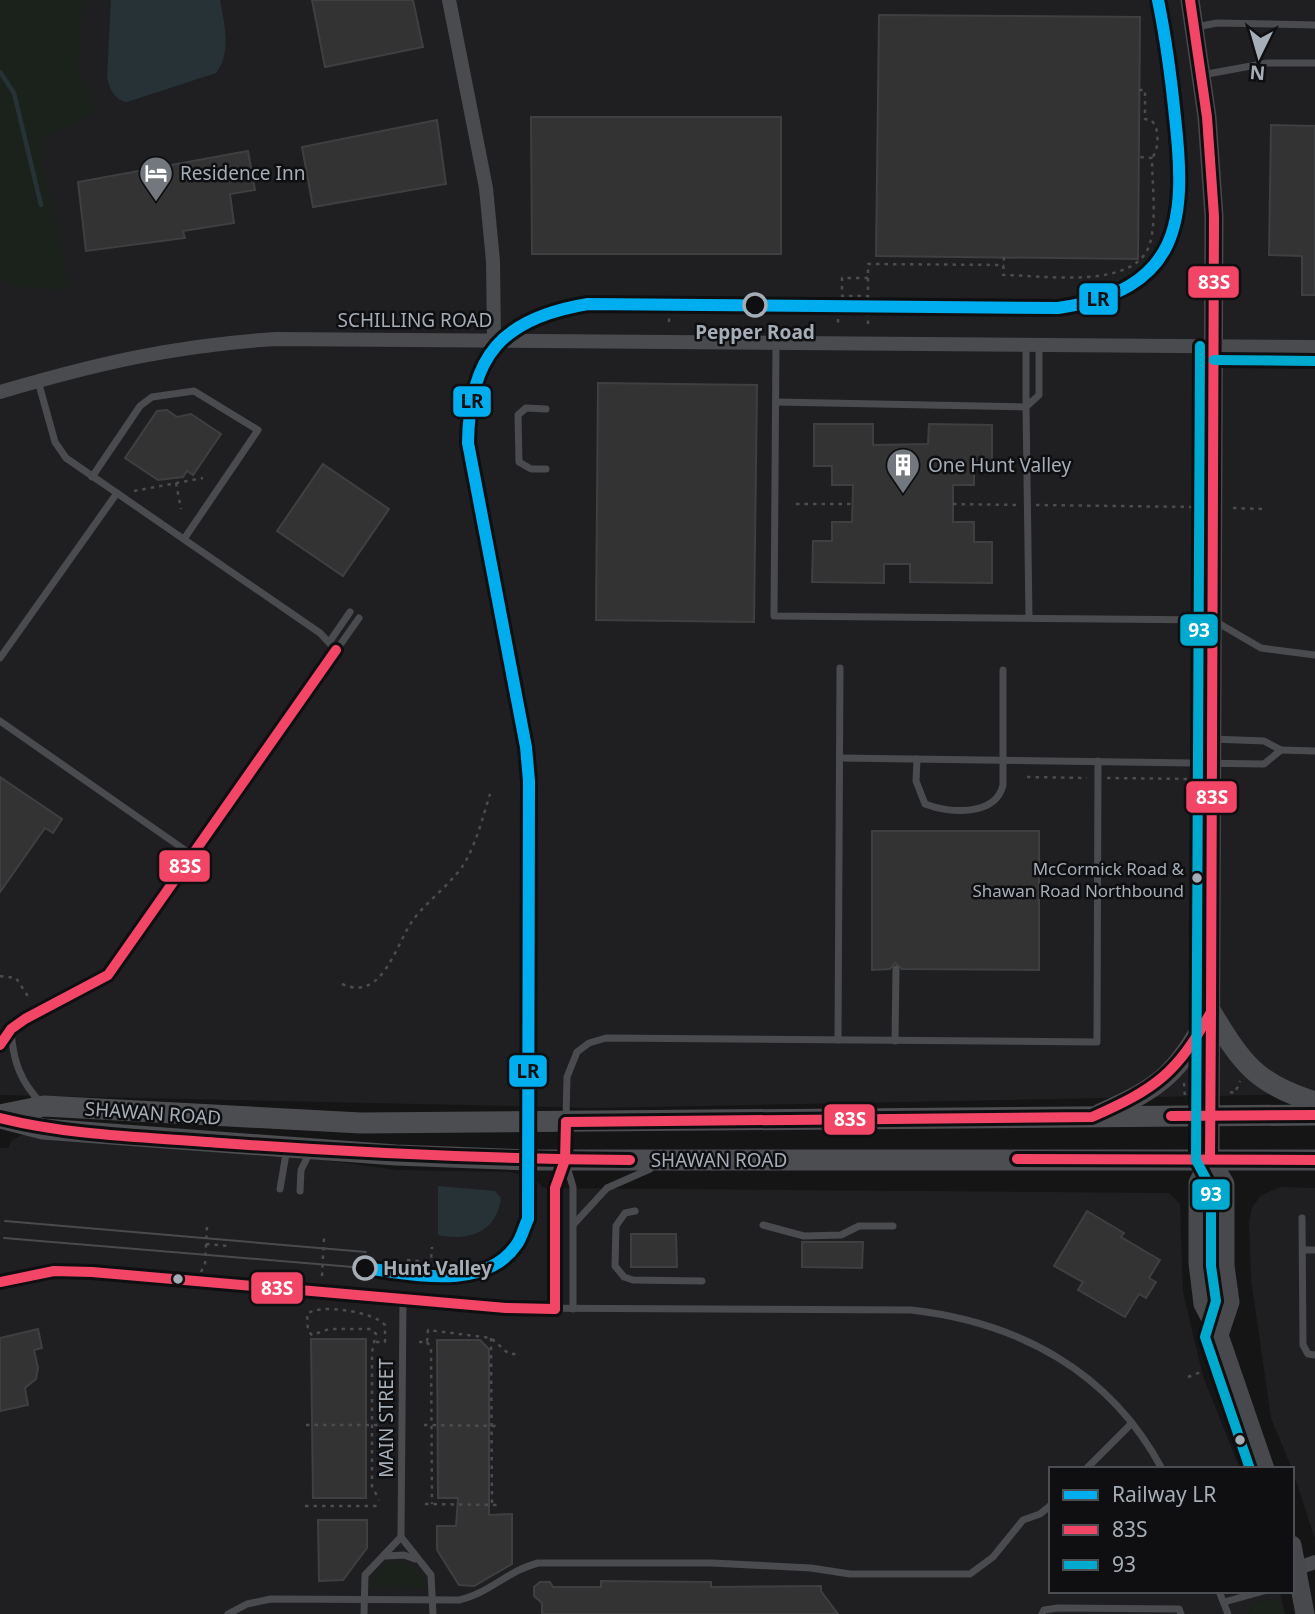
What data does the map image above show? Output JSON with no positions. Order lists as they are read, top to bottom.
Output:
{
  "streets": {
    "main road": ["SHAWAN ROAD"],
    "street": ["SCHILLING ROAD"],
    "lane": ["MAIN STREET"]
  },
  "places": {
    "hotel": ["Residence Inn"],
    "other": ["Pepper Road", "McCormick Road & Shawan Road Northbound", "Hunt Valley"],
    "building": ["One Hunt Valley"]
  },
  "lines": ["rail line LR", "transit line 83S", "transit line 93"],
  "legend": ["Railway LR", "83S", "93"],
  "north": "bottom"
}
